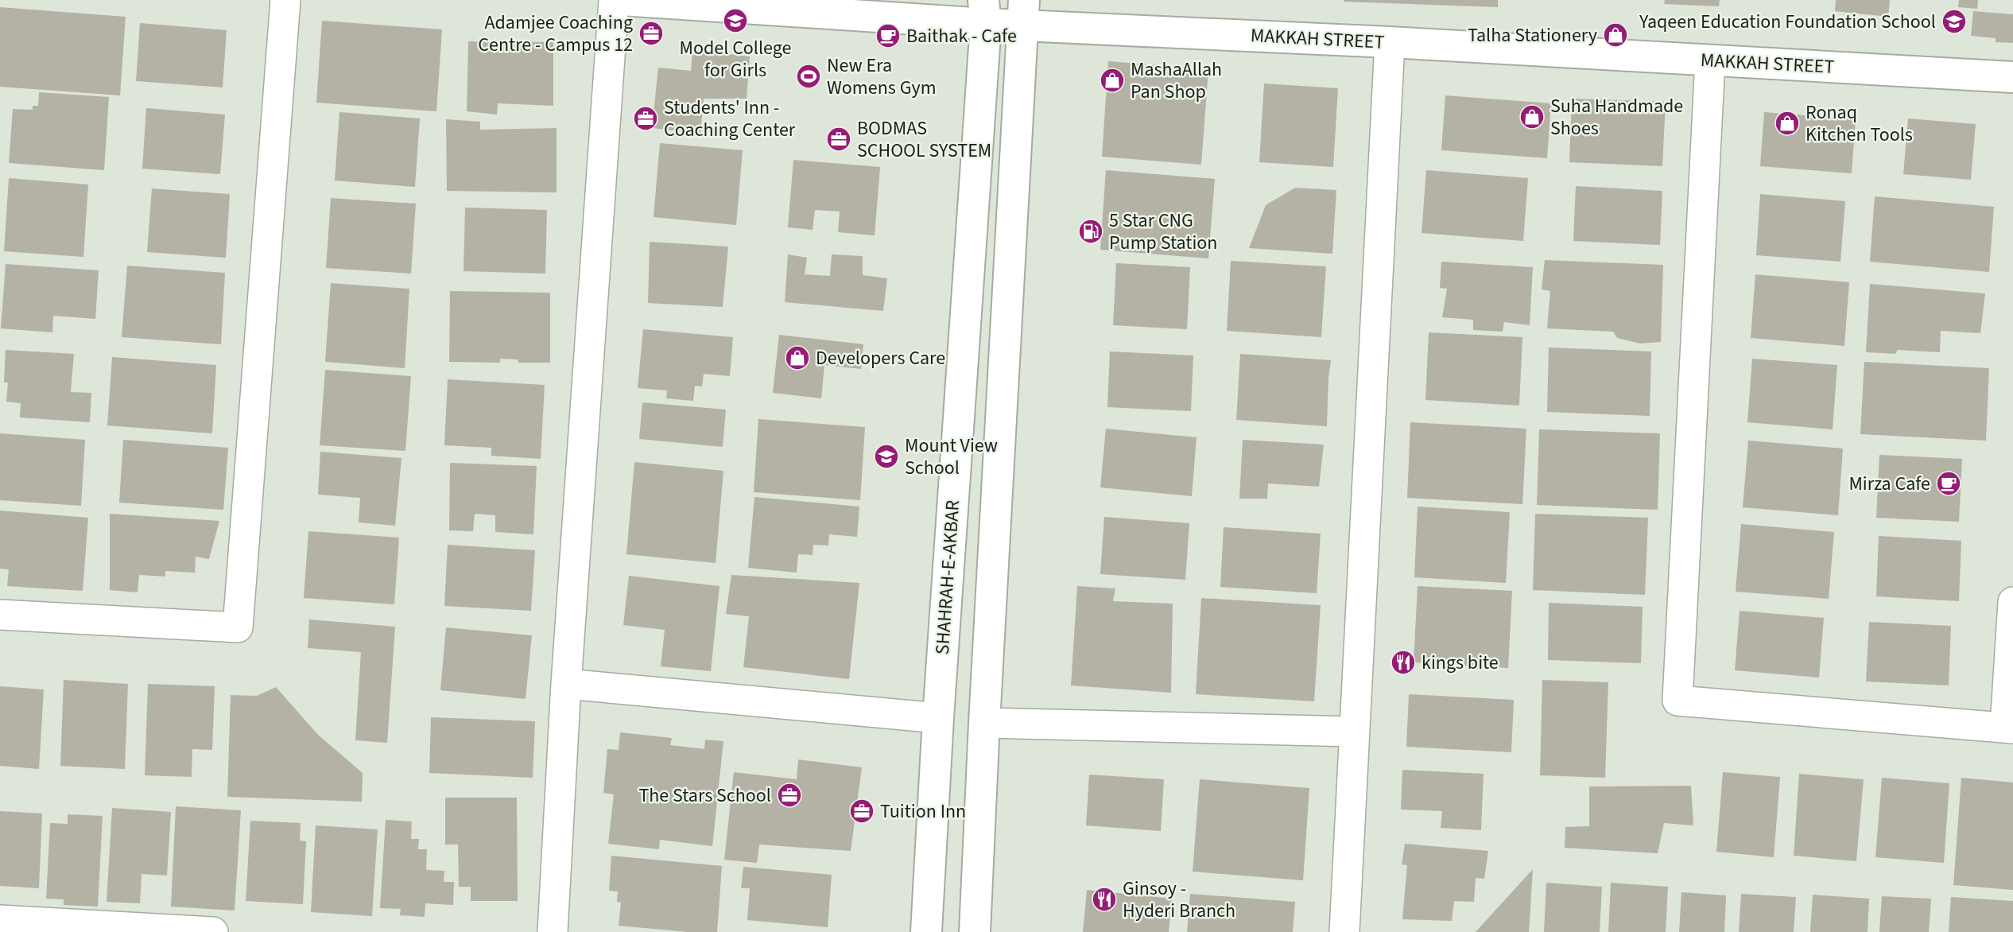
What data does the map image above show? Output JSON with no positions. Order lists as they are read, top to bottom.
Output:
{
  "streets": {
    "main road": ["MAKKAH STREET", "SHAHRAH-E-AKBAR"]
  },
  "crossings": [
    ["MAKKAH STREET", "SHAHRAH-E-AKBAR"]
  ],
  "places": {
    "school or university": ["Model College for Girls", "Yaqeen Education Foundation School", "Mount View School"],
    "office": [
      "Adamjee Coaching Centre - Campus 12",
      "Students' Inn - Coaching Center",
      "BODMAS SCHOOL SYSTEM",
      "The Stars School",
      "Tuition Inn"
    ],
    "shop": [
      "Talha Stationery",
      "MashaAllah Pan Shop",
      "Suha Handmade Shoes",
      "Ronaq Kitchen Tools",
      "Developers Care"
    ],
    "cafe": ["Baithak - Cafe", "Mirza Cafe"],
    "sports": ["New Era Womens Gym"],
    "fuel station": ["5 Star CNG Pump Station"],
    "restaurant": ["kings bite", "Ginsoy - Hyderi Branch"]
  }
}
